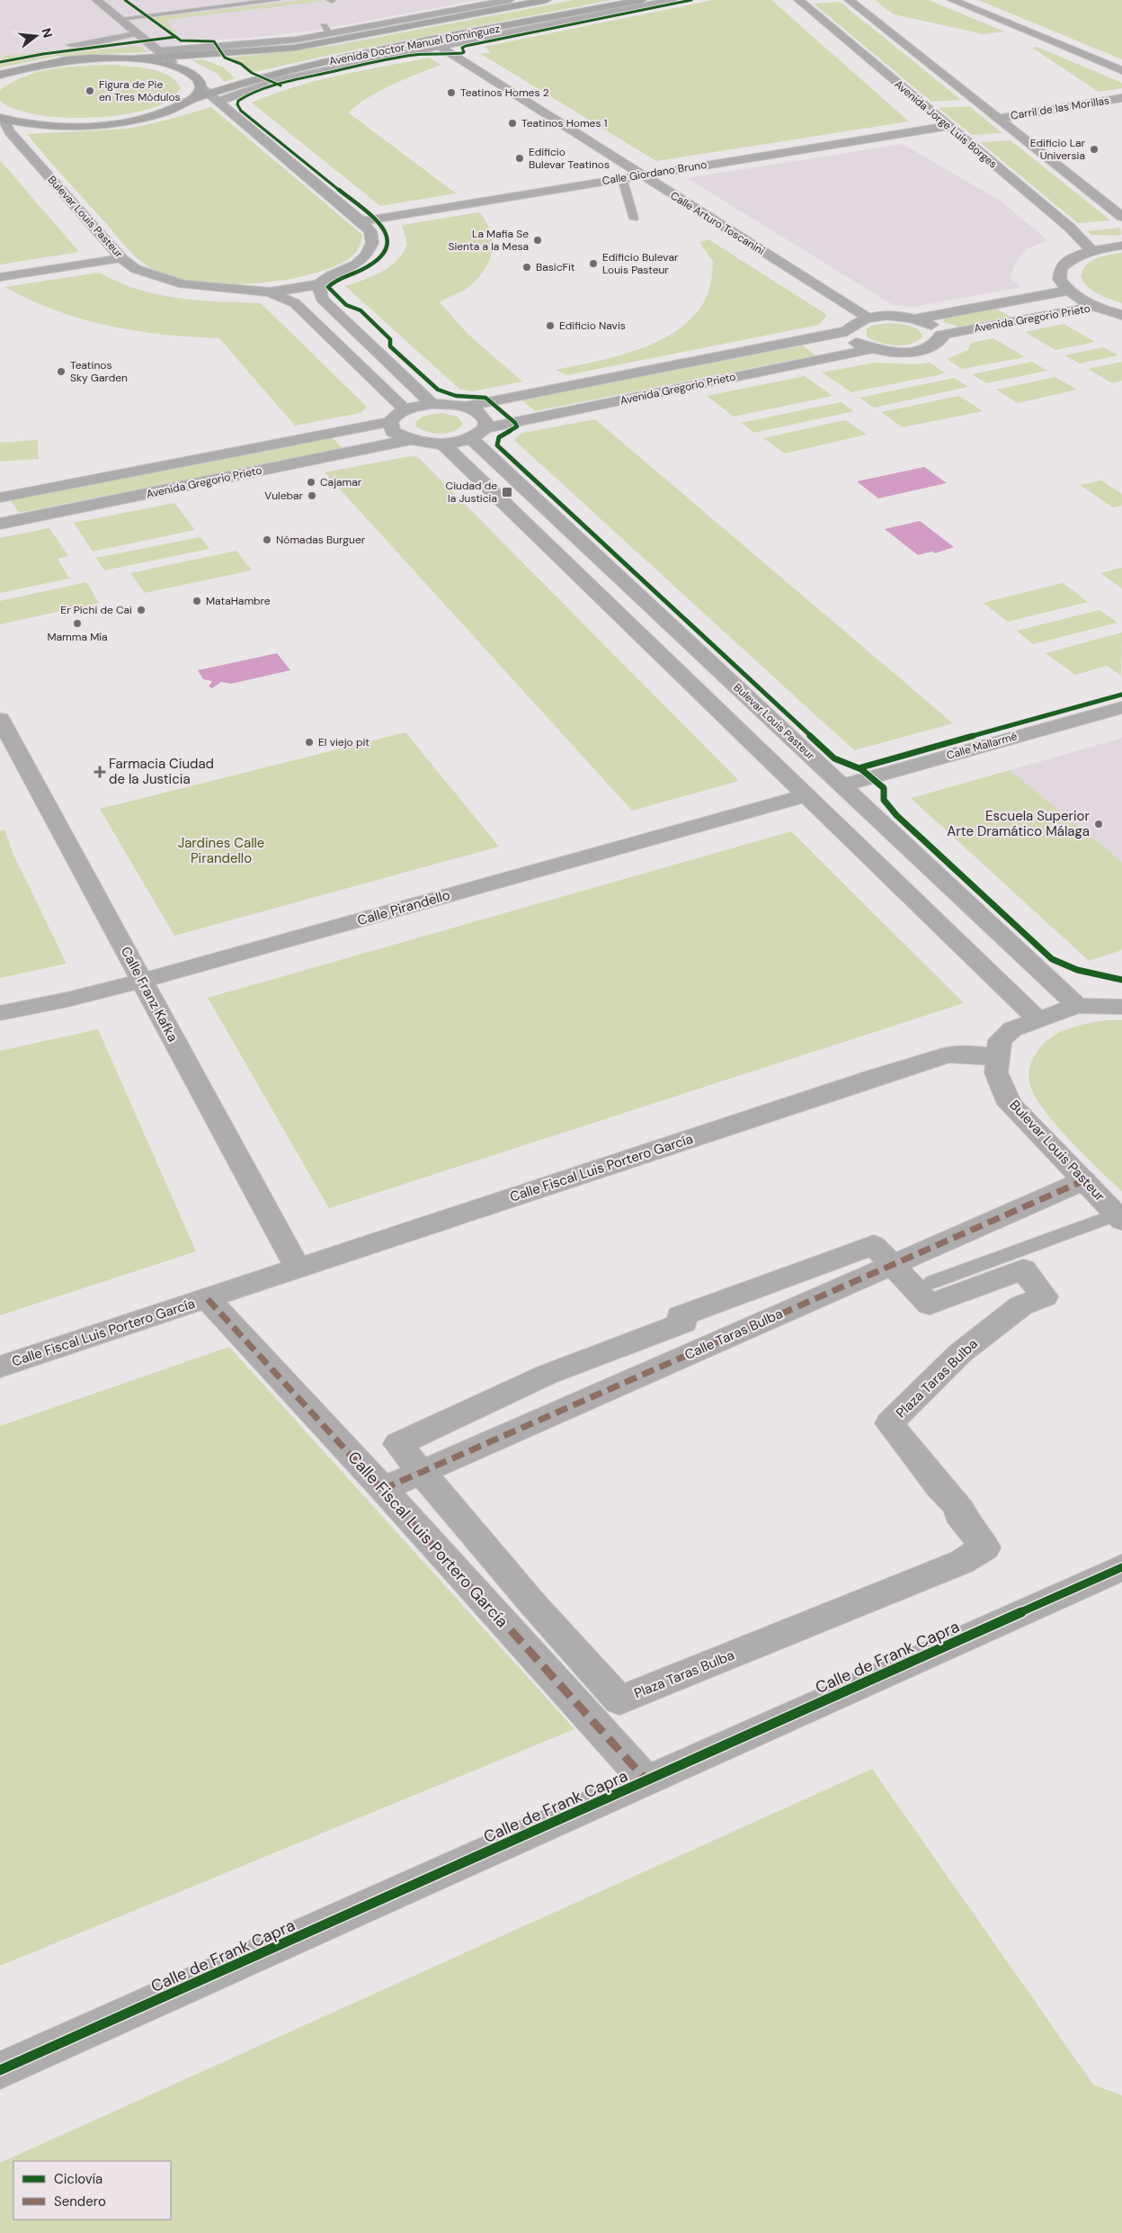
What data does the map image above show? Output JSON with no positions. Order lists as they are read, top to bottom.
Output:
{
  "streets": {
    "main road": ["Avenida Doctor Manuel Domínguez"],
    "street": [
      "Carril de las Morillas",
      "Avenida Jorge Luis Borges",
      "Calle Giordano Bruno",
      "Bulevar Louis Pasteur",
      "Calle Arturo Toscanini",
      "Avenida Gregorio Prieto",
      "Calle Mallarmé",
      "Calle Pirandello",
      "Calle Franz Kafka",
      "Calle Fiscal Luis Portero García",
      "Calle Taras Bulba",
      "Plaza Taras Bulba",
      "Calle de Frank Capra"
    ]
  },
  "crossings": [
    ["Avenida Doctor Manuel Domínguez", "Bulevar Louis Pasteur"],
    ["Avenida Doctor Manuel Domínguez", "Calle Arturo Toscanini"],
    ["Avenida Jorge Luis Borges", "Calle Giordano Bruno"],
    ["Calle Giordano Bruno", "Bulevar Louis Pasteur"],
    ["Calle Giordano Bruno", "Calle Arturo Toscanini"],
    ["Bulevar Louis Pasteur", "Avenida Gregorio Prieto"],
    ["Bulevar Louis Pasteur", "Calle Mallarmé"],
    ["Bulevar Louis Pasteur", "Calle Fiscal Luis Portero García"],
    ["Bulevar Louis Pasteur", "Calle Taras Bulba"],
    ["Calle Pirandello", "Calle Franz Kafka"],
    ["Calle Franz Kafka", "Calle Fiscal Luis Portero García"],
    ["Calle Fiscal Luis Portero García", "Calle Taras Bulba"],
    ["Calle Fiscal Luis Portero García", "Calle de Frank Capra"],
    ["Calle Taras Bulba", "Plaza Taras Bulba"]
  ],
  "parks": ["Jardines Calle Pirandello"],
  "places": {
    "other": [
      "Figura de Pie en Tres Módulos",
      "Teatinos Homes 2",
      "Teatinos Homes 1",
      "Edificio Lar Universia",
      "Edificio Bulevar Teatinos",
      "La Mafia Se Sienta a la Mesa",
      "Edificio Bulevar Louis Pasteur",
      "BasicFit",
      "Edificio Navis",
      "Teatinos Sky Garden",
      "Cajamar",
      "Vulebar",
      "Nómadas Burguer",
      "MataHambre",
      "Er Pichi de Cai",
      "Mamma Mía",
      "El viejo pit",
      "Escuela Superior Arte Dramático Málaga"
    ],
    "transit": ["Ciudad de la Justicia"],
    "health": ["Farmacia Ciudad de la Justicia"]
  },
  "legend": ["Ciclovía", "Sendero"],
  "north": "right"
}
